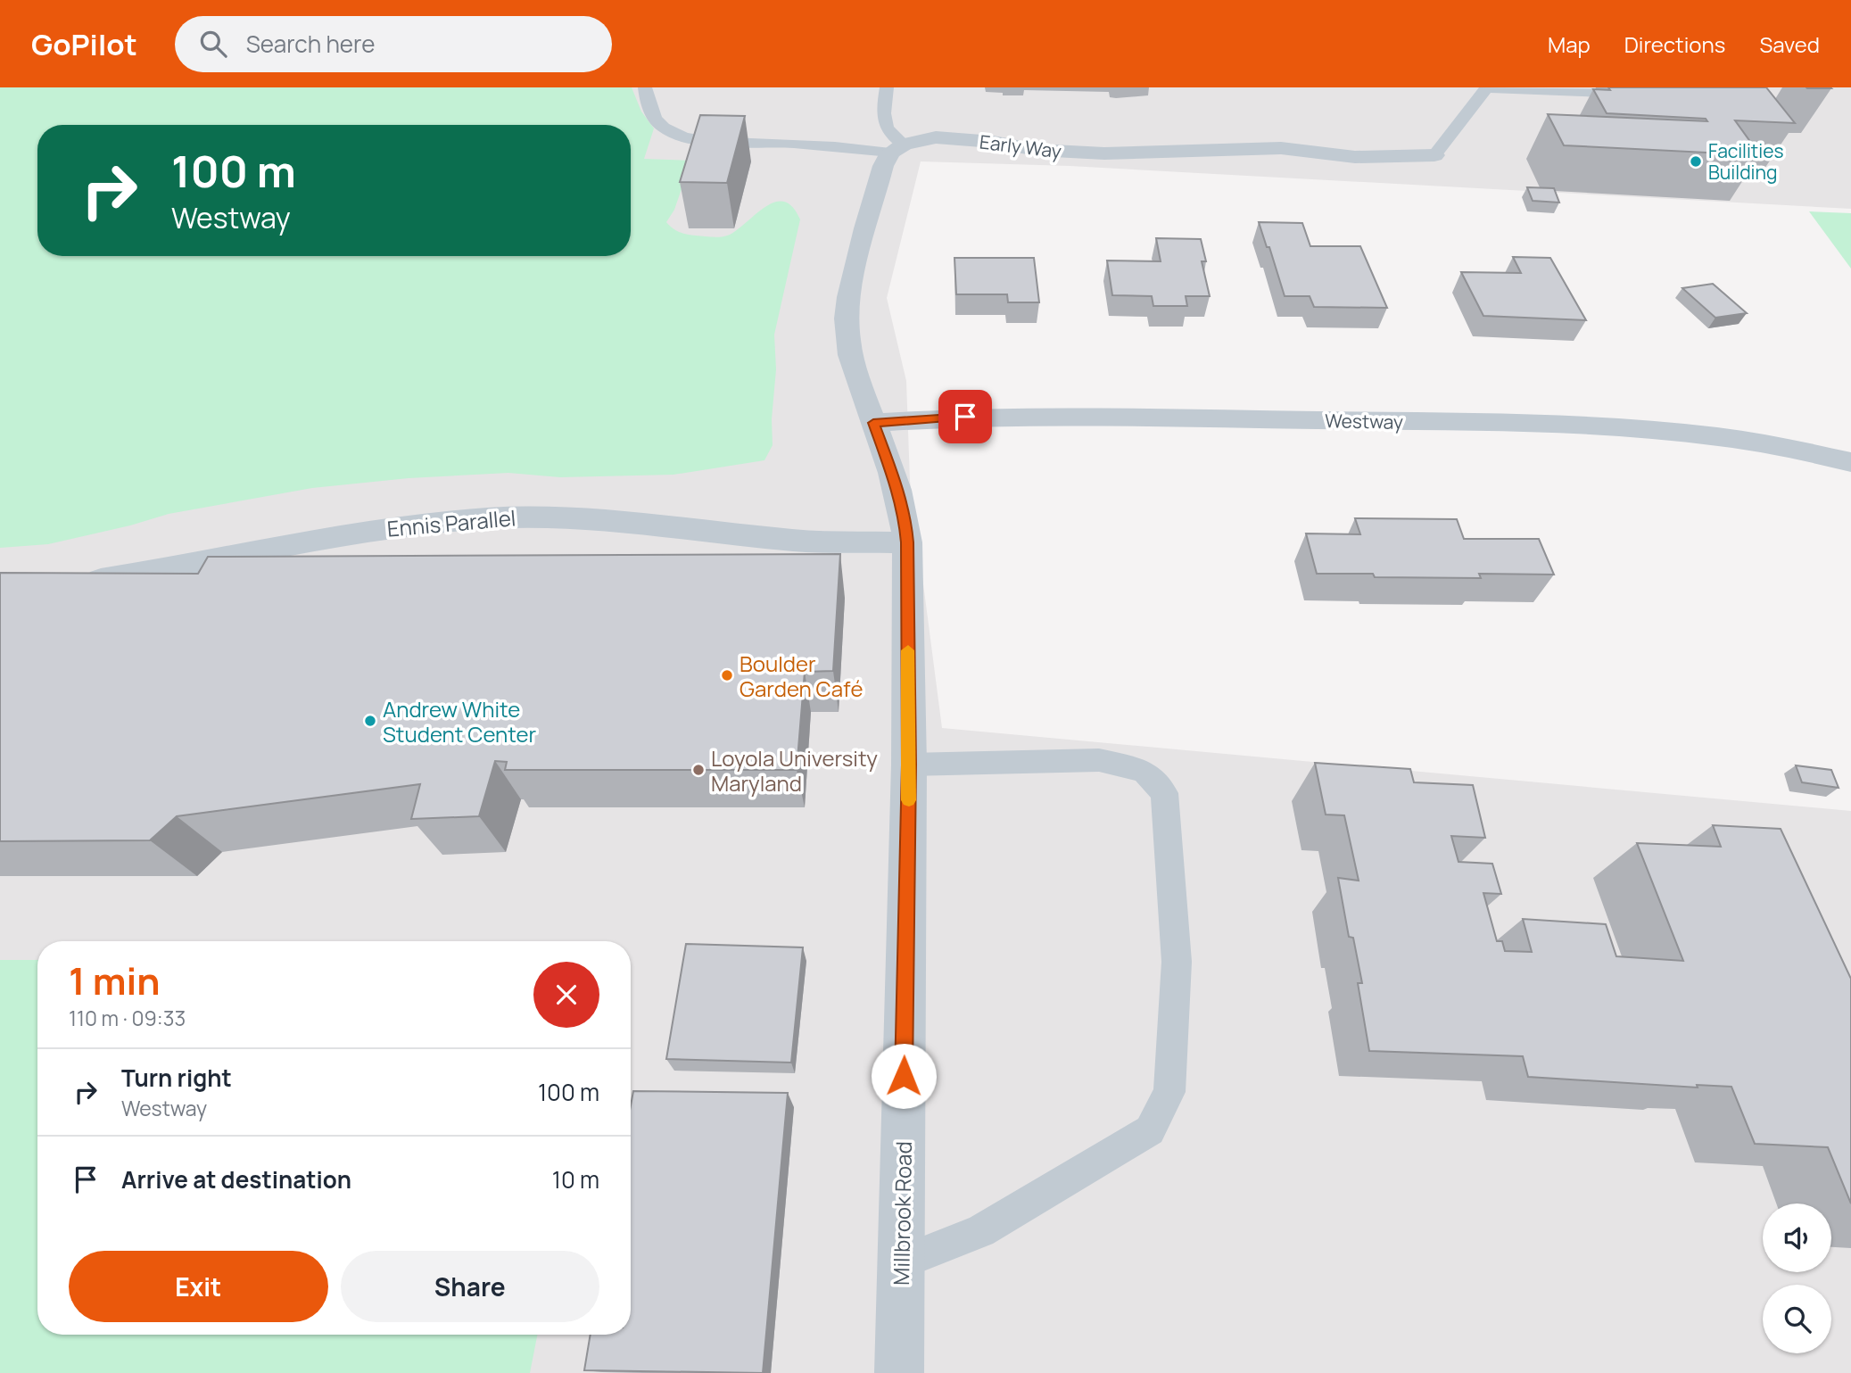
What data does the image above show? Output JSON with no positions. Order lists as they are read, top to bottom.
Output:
{
  "streets": {
    "street": [
      "Early Way",
      "Westway",
      "Ennis Parallel",
      "Millbrook Road"
    ]
  },
  "crossings": [
    ["Westway", "Millbrook Road"],
    ["Ennis Parallel", "Millbrook Road"]
  ],
  "places": [
    "Facilities Building",
    "Boulder Garden Café",
    "Andrew White Student Center",
    "Loyola University Maryland"
  ],
  "page": {
    "header": "GoPilot",
    "search": "Search here",
    "nav": ["Map", "Directions", "Saved"],
    "turn": ["100 m", "Westway"],
    "heading": ["1 min", "110 m · 09:33"],
    "list": [
      {
        "name": "Turn right",
        "note": "Westway",
        "value": "100 m"
      },
      {
        "name": "Arrive at destination",
        "value": "10 m"
      }
    ],
    "buttons": ["Exit", "Share"]
  }
}
